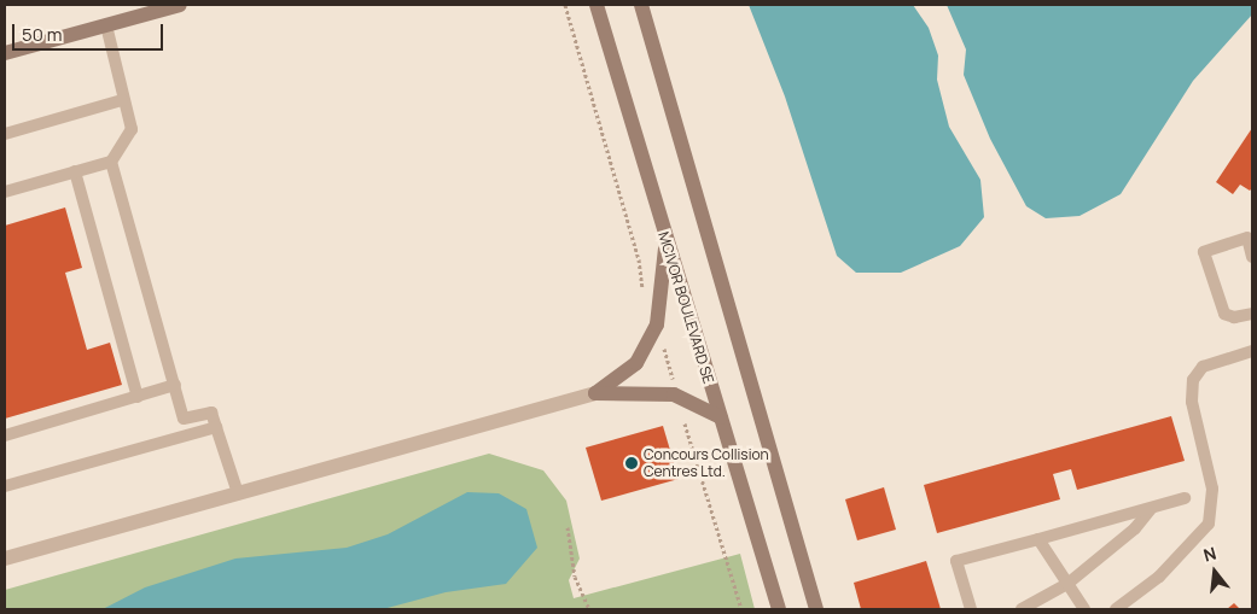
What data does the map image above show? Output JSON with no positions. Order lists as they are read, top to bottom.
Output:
{
  "streets": {
    "main road": ["MCIVOR BOULEVARD SE"]
  },
  "places": ["Concours Collision Centres Ltd."],
  "scale_bar": "50 m",
  "north": "top"
}
